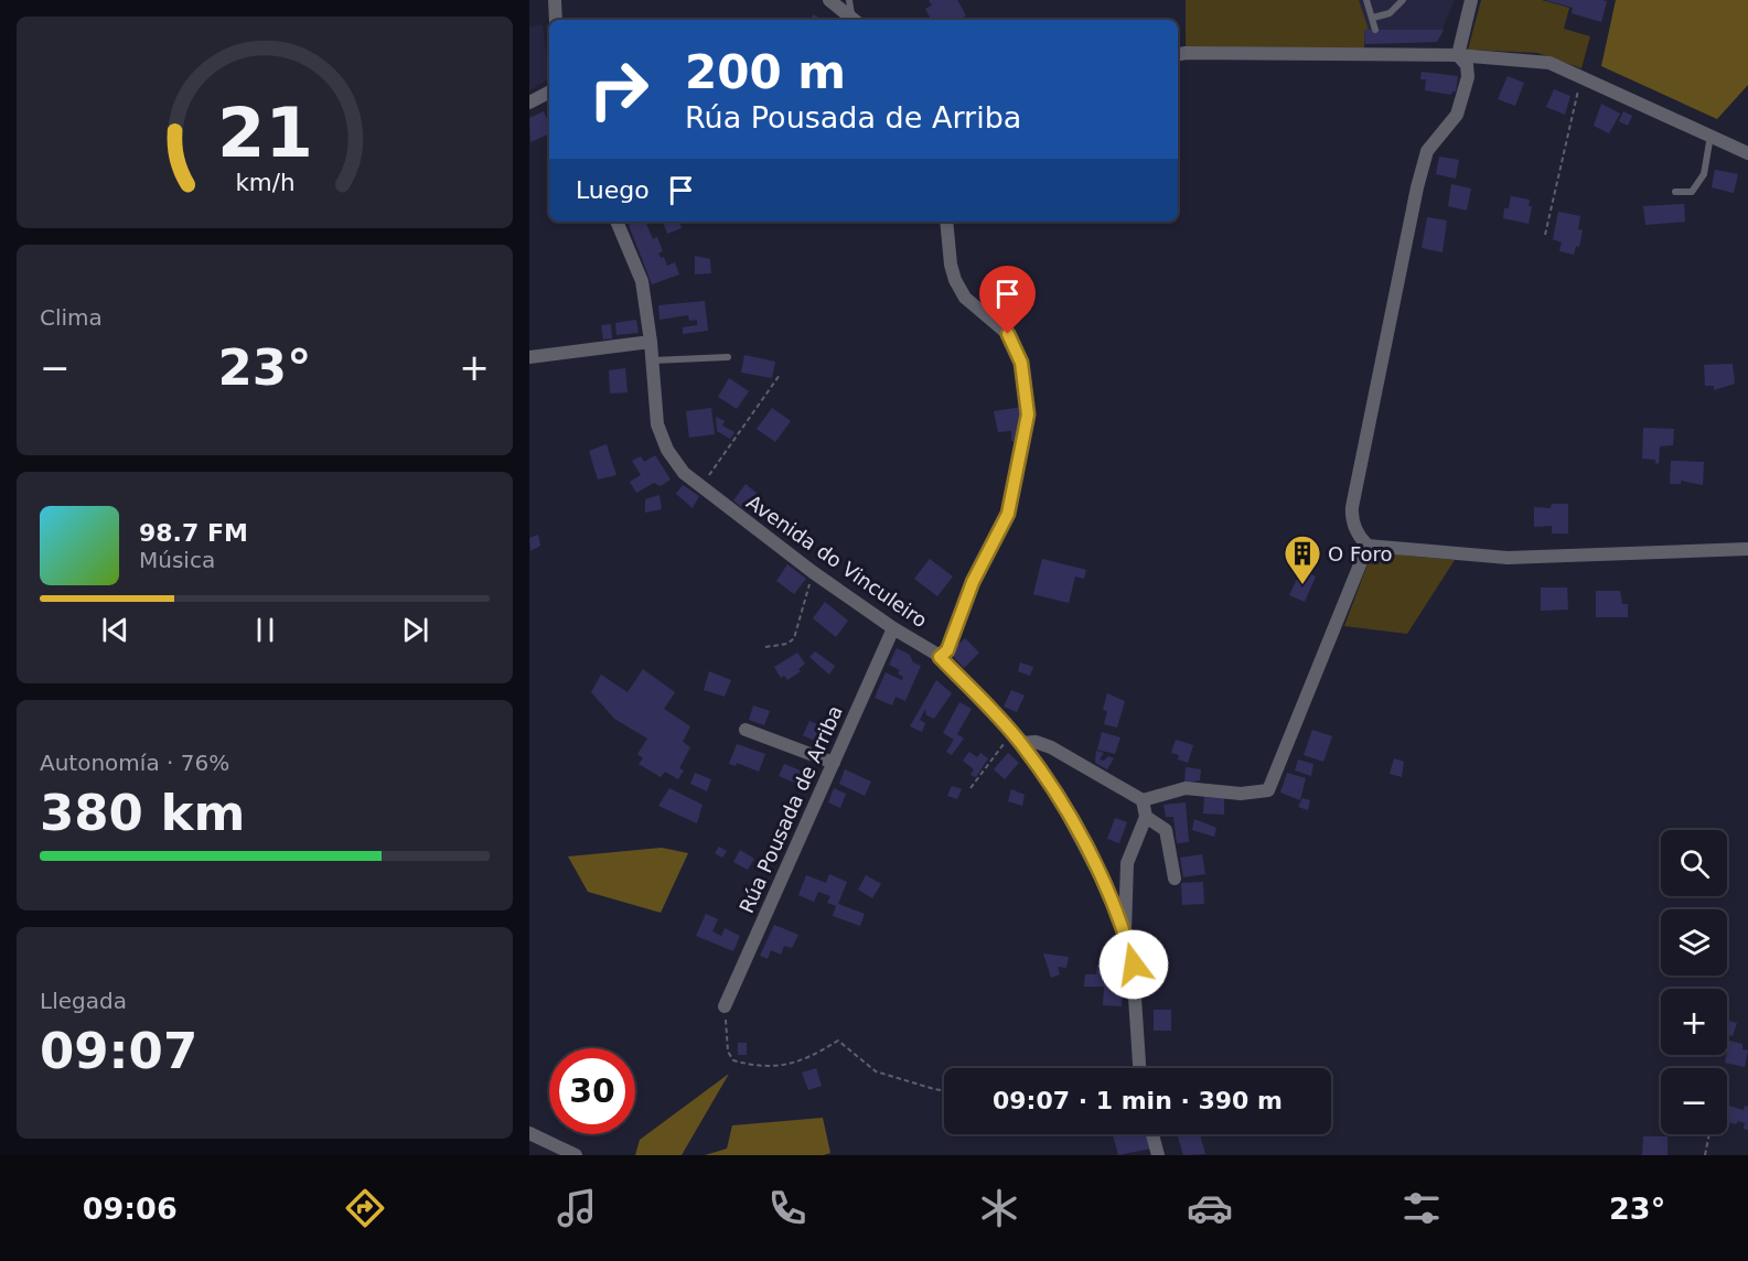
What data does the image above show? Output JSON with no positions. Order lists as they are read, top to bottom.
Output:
{
  "streets": {
    "street": ["Avenida do Vinculeiro", "Rúa Pousada de Arriba"]
  },
  "crossings": [
    ["Avenida do Vinculeiro", "Rúa Pousada de Arriba"]
  ],
  "places": {
    "building": ["O Foro"]
  },
  "page": {
    "turn": ["200 m", "Rúa Pousada de Arriba"],
    "then": "Luego",
    "tile": [
      "Clima",
      ["Autonomía · 76%", "380 km"],
      ["Llegada", "09:07"]
    ],
    "heat": ["−", "23°", "+"],
    "song": ["98.7 FM", "Música"],
    "map_buttons": ["+", "−"],
    "limit": "30",
    "trip": "09:07 · 1 min · 390 m",
    "tabs": ["09:06", "23°"],
    "gauge": ["21", "km/h"]
  }
}
